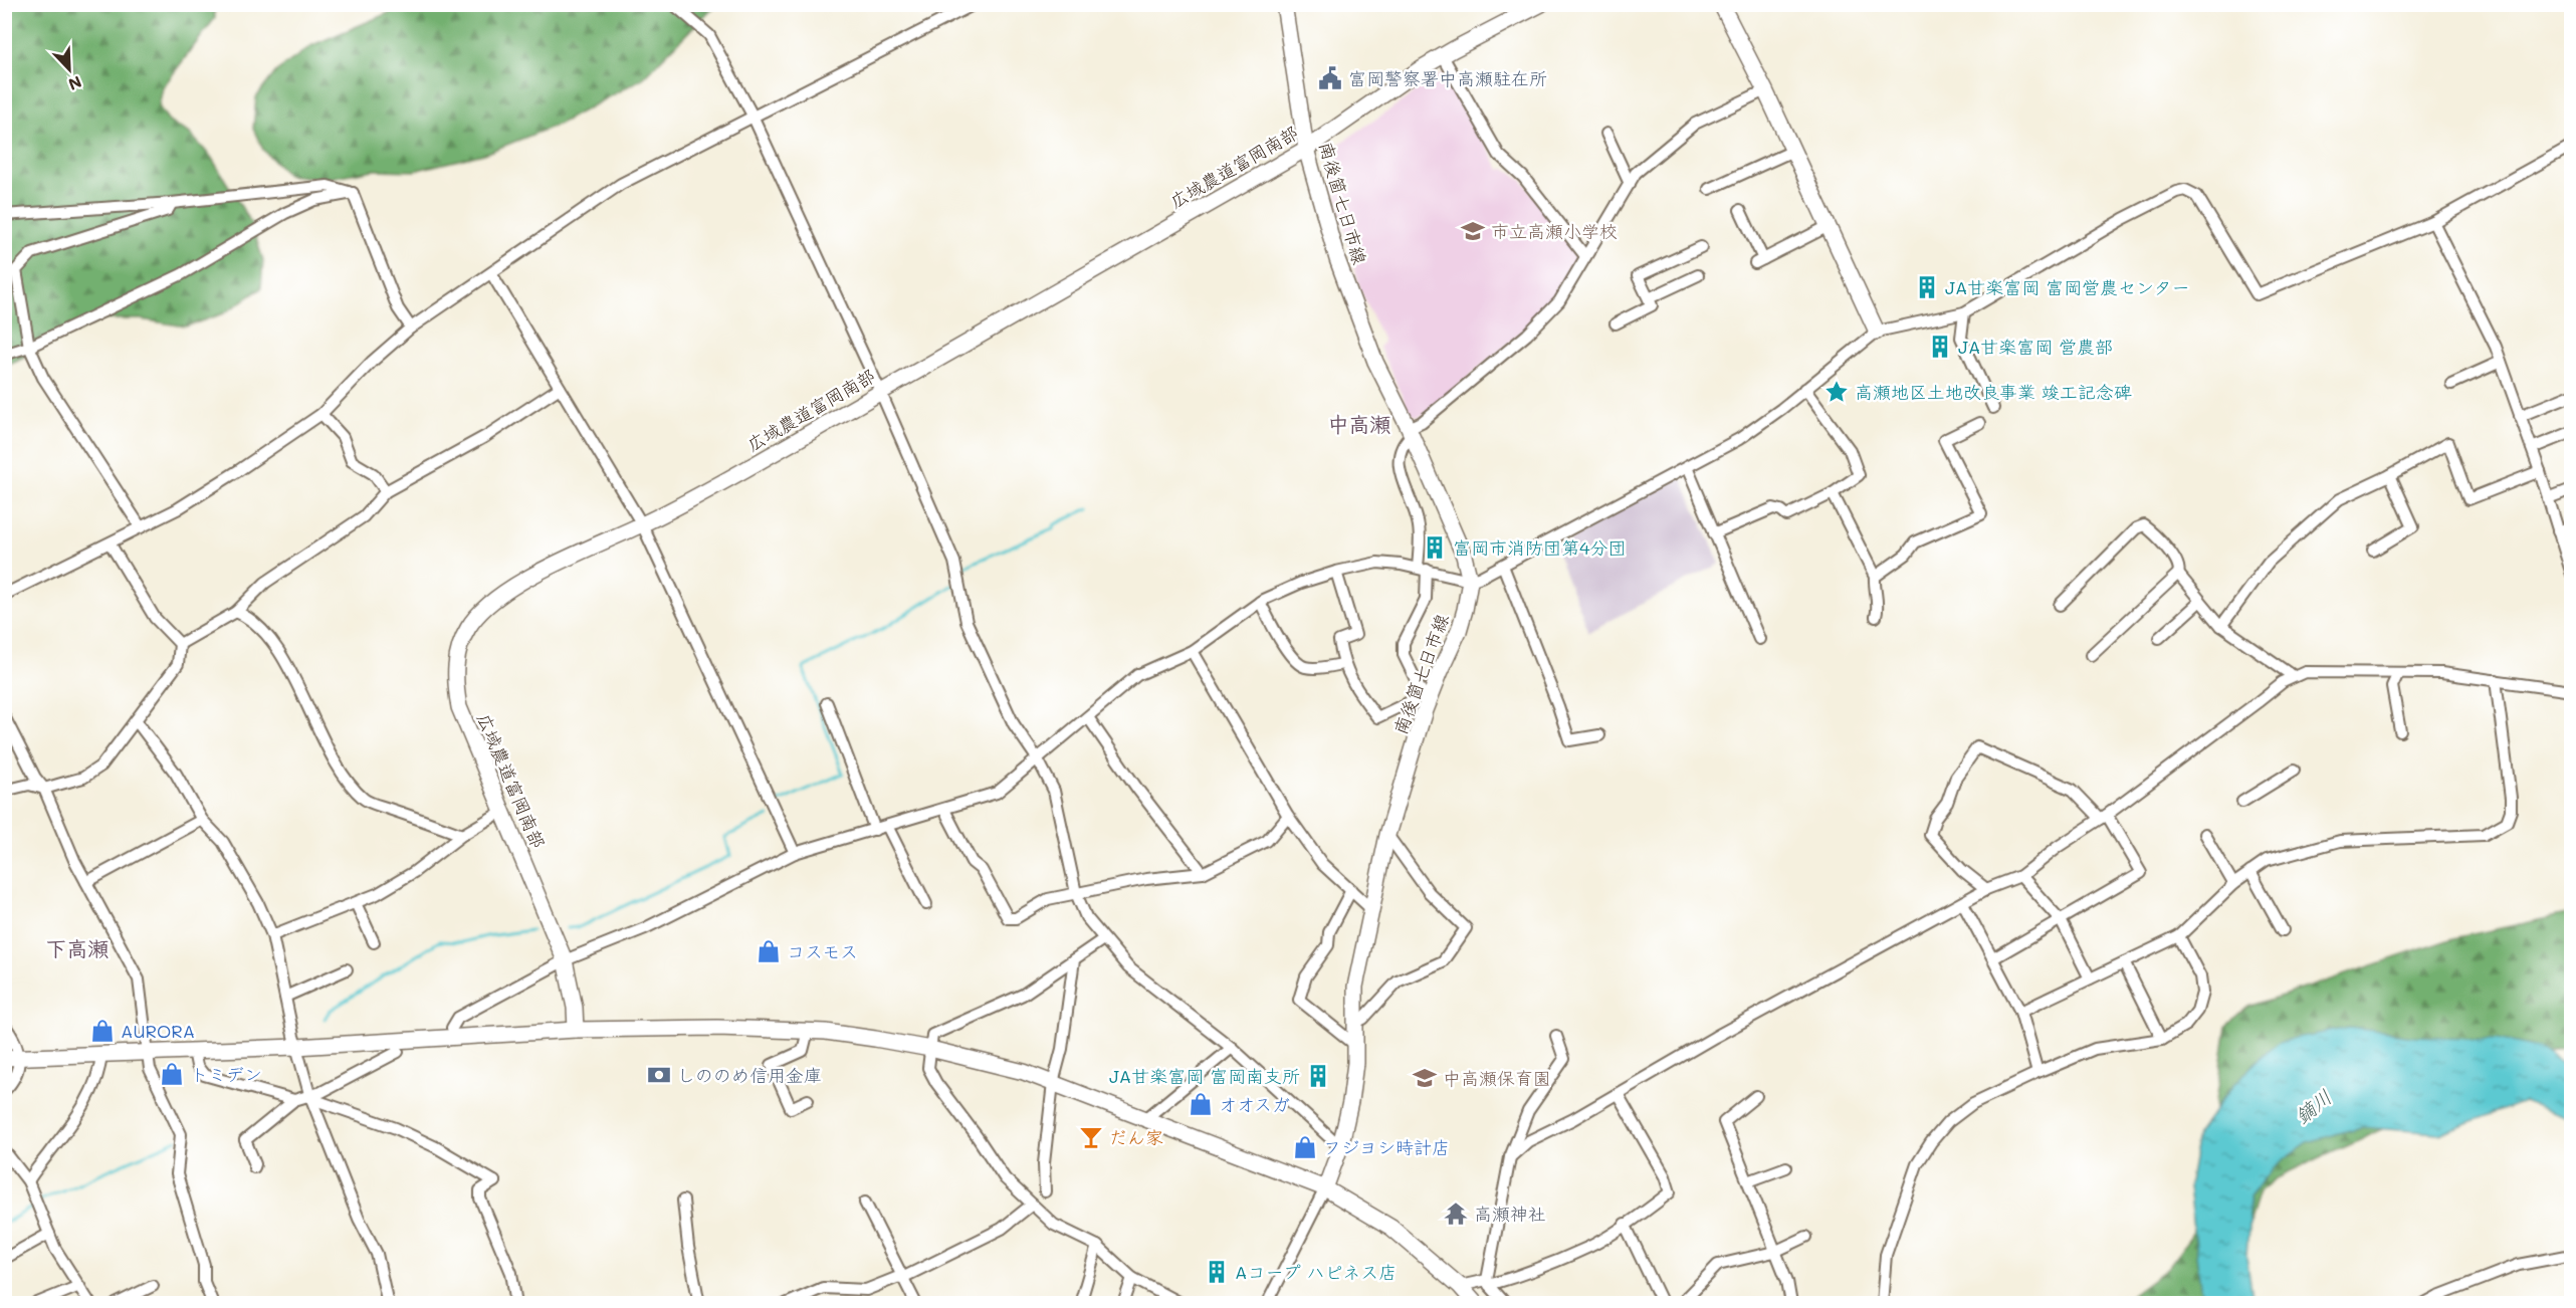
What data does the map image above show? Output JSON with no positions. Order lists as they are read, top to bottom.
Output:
{
  "streets": {
    "street": ["広域農道富岡南部", "南後箇七日市線"]
  },
  "crossings": [
    ["広域農道富岡南部", "南後箇七日市線"]
  ],
  "districts": ["中高瀬", "下高瀬"],
  "water": ["鏑川"],
  "places": {
    "public building": ["富岡警察署中高瀬駐在所"],
    "school or university": ["市立高瀬小学校", "中高瀬保育園"],
    "building": [
      "JA甘楽富岡 富岡営農センター",
      "JA甘楽富岡 営農部",
      "富岡市消防団第4分団",
      "JA甘楽富岡 富岡南支所",
      "Aコープ ハピネス店"
    ],
    "place": ["高瀬地区土地改良事業 竣工記念碑"],
    "shop": [
      "コスモス",
      "AURORA",
      "トミデン",
      "オオスガ",
      "フジヨシ時計店"
    ],
    "bank": ["しののめ信用金庫"],
    "bar": ["だん家"],
    "temple": ["高瀬神社"]
  },
  "north": "bottom right"
}
